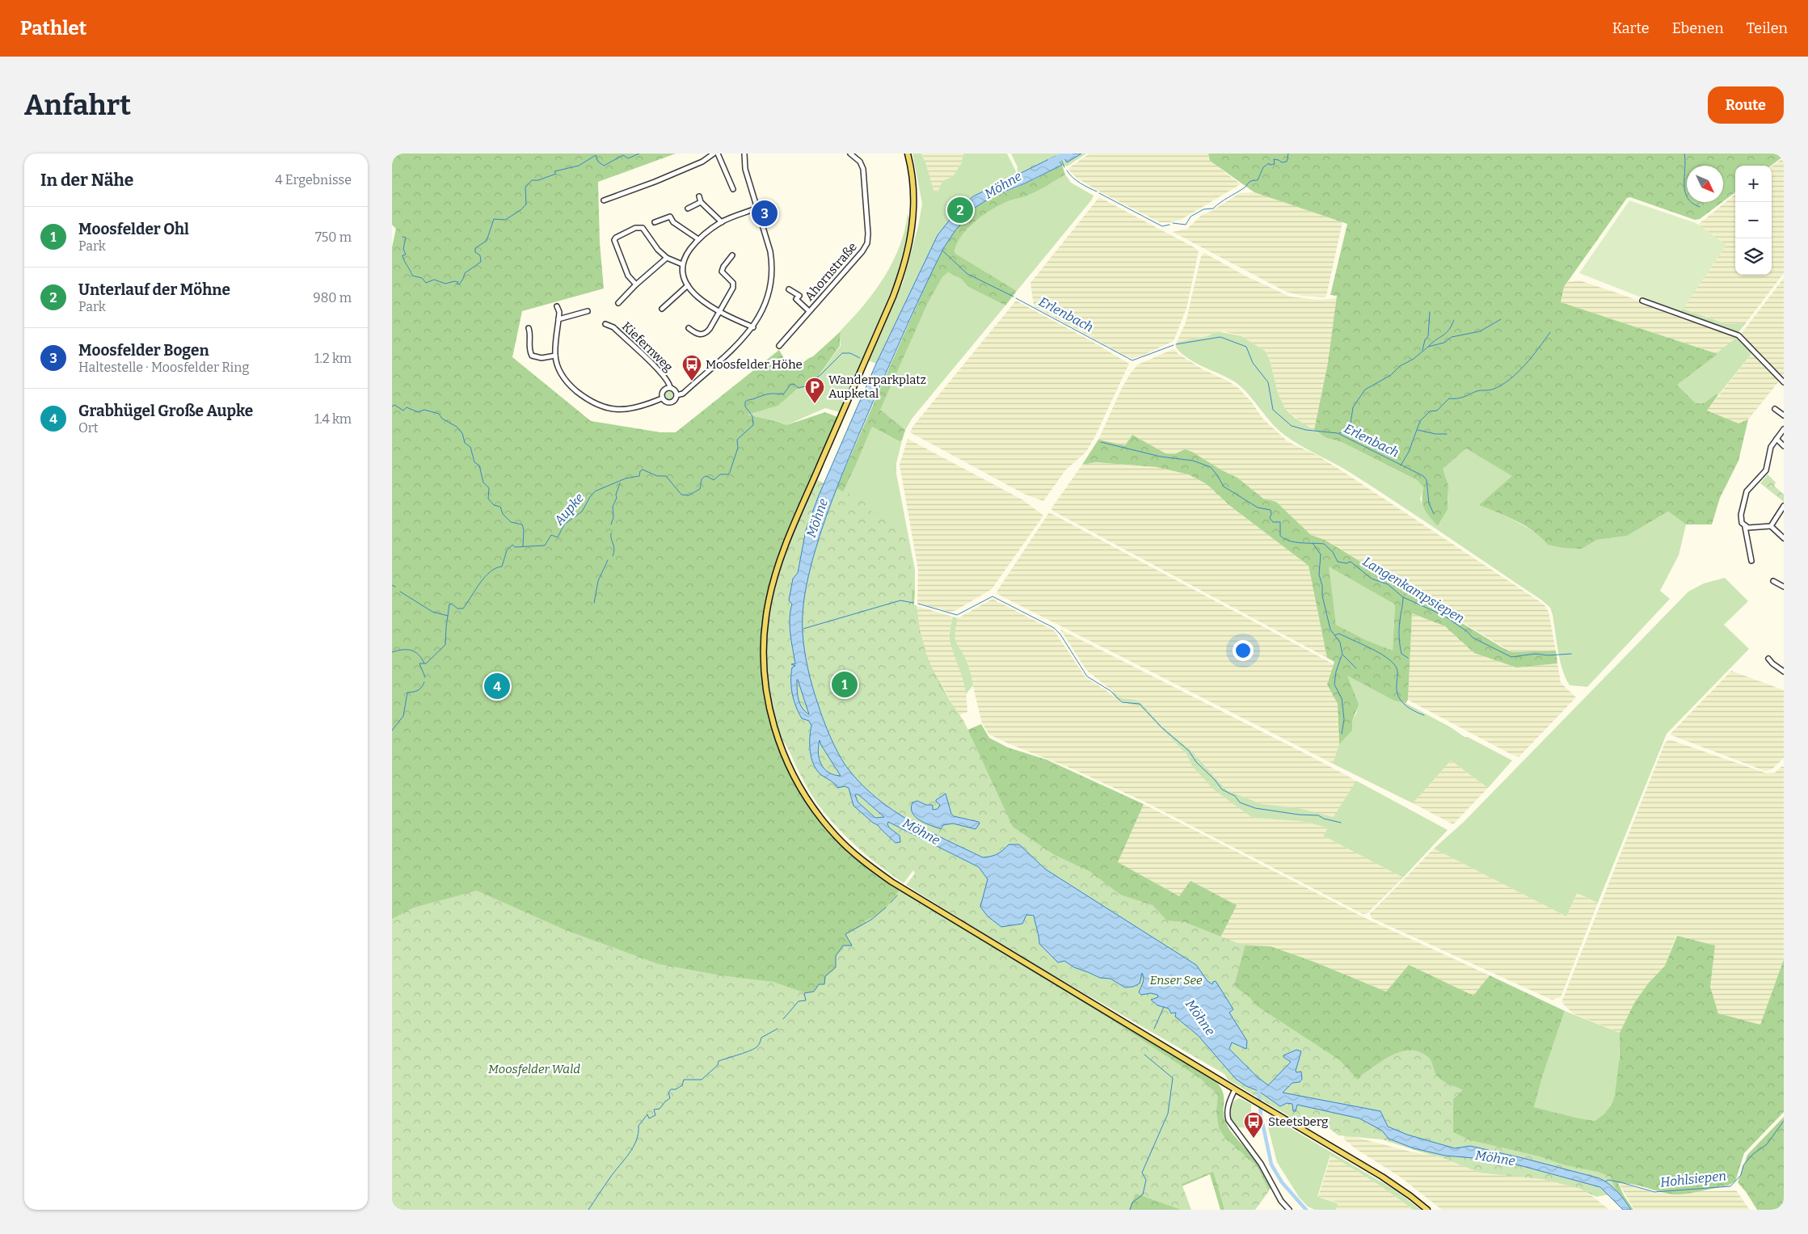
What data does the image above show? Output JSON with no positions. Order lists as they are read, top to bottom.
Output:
{
  "streets": {
    "street": ["Ahornstraße", "Kiefernweg"]
  },
  "water": [
    "Möhne",
    "Erlenbach",
    "Aupke",
    "Langenkampsiepen",
    "Hohlsiepen"
  ],
  "parks": ["Enser See", "Moosfelder Wald"],
  "places": {
    "bus stop": ["Moosfelder Höhe", "Steetsberg"],
    "parking": ["Wanderparkplatz Aupketal"]
  },
  "north": "bottom right",
  "page": {
    "header": "Pathlet",
    "nav": ["Karte", "Ebenen", "Teilen"],
    "buttons": "Route",
    "title": "Anfahrt",
    "heading": ["In der Nähe", "4 Ergebnisse"],
    "map_buttons": ["+", "−"],
    "pins": [
      "2",
      "3",
      "1",
      "4"
    ],
    "list": [
      {
        "mark": "1",
        "name": "Moosfelder Ohl",
        "note": "Park",
        "value": "750 m"
      },
      {
        "mark": "2",
        "name": "Unterlauf der Möhne",
        "note": "Park",
        "value": "980 m"
      },
      {
        "mark": "3",
        "name": "Moosfelder Bogen",
        "note": "Haltestelle · Moosfelder Ring",
        "value": "1.2 km"
      },
      {
        "mark": "4",
        "name": "Grabhügel Große Aupke",
        "note": "Ort",
        "value": "1.4 km"
      }
    ]
  }
}
